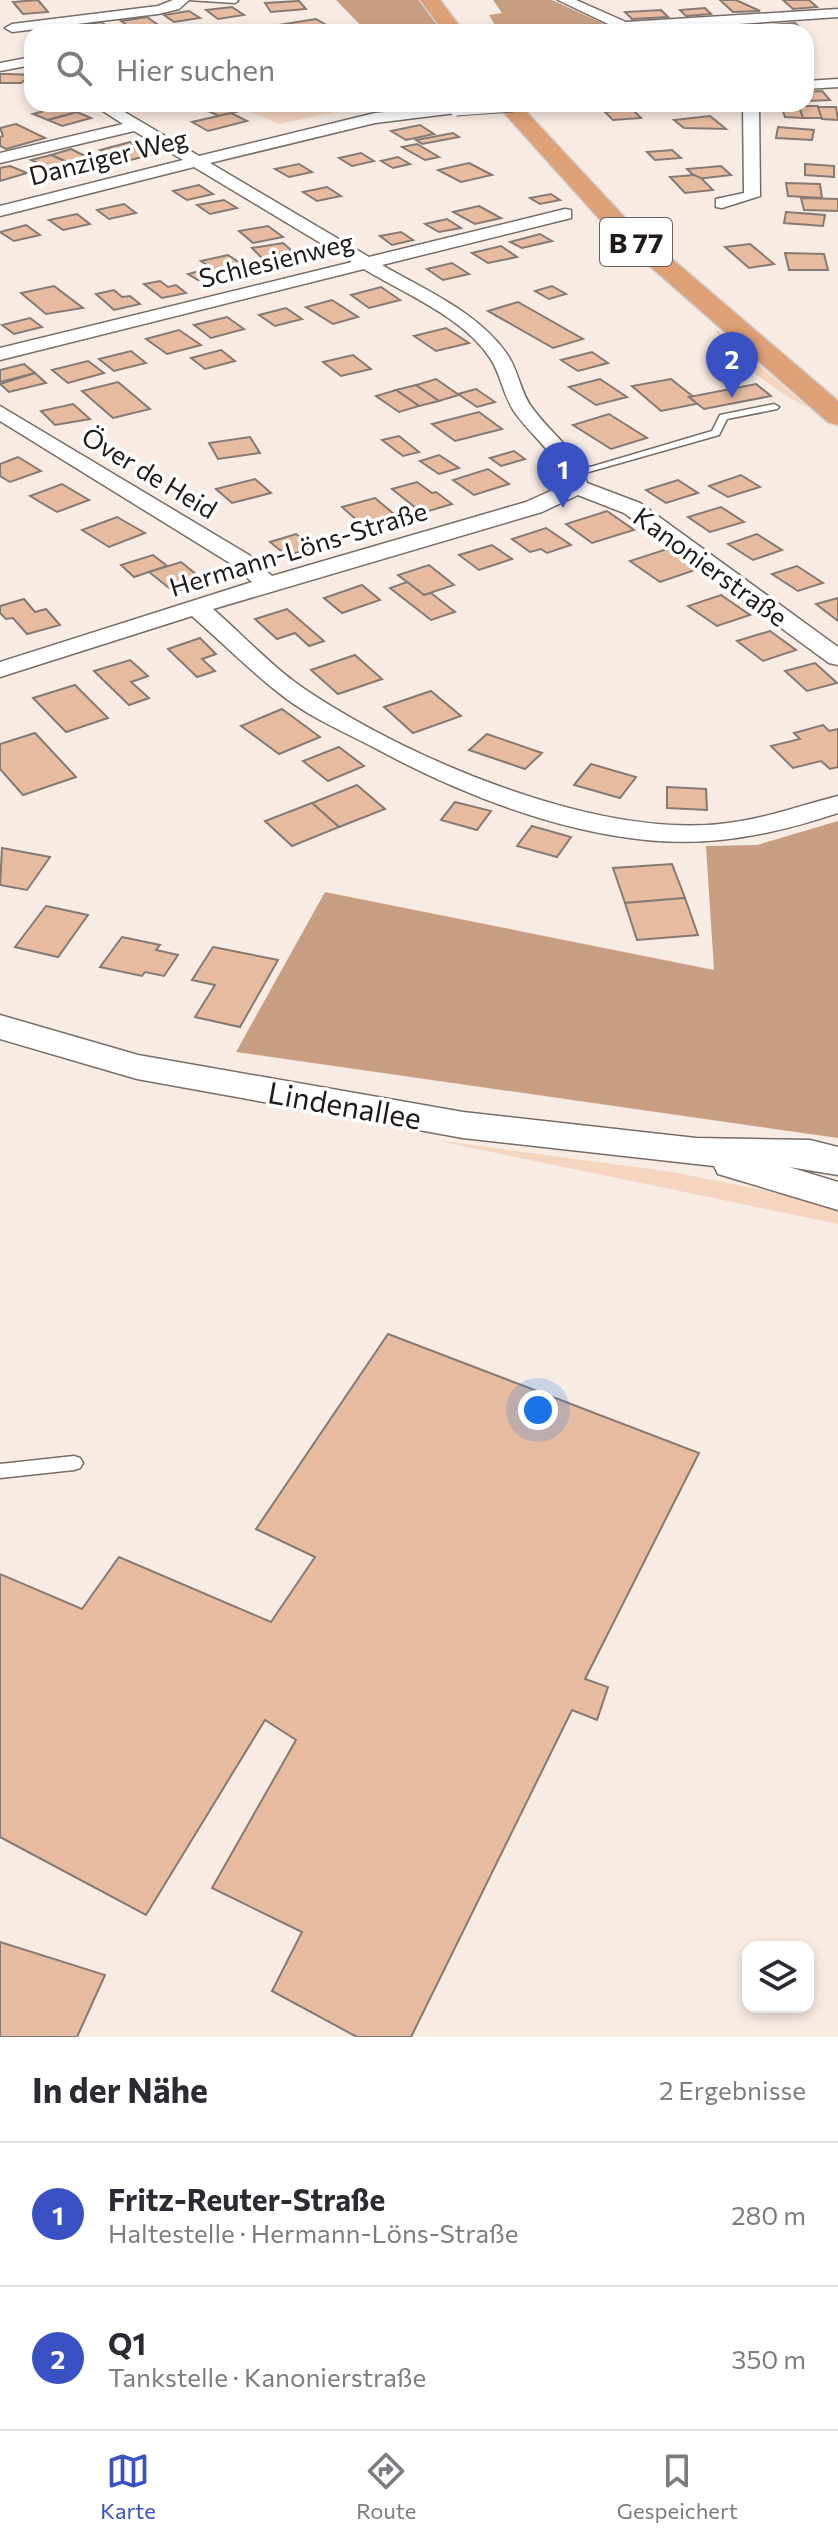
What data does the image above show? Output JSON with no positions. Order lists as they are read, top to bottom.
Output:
{
  "streets": {
    "highway": ["B 77"],
    "street": [
      "Danziger Weg",
      "Schlesienweg",
      "Över de Heid",
      "Hermann-Löns-Straße",
      "Kanonierstraße",
      "Lindenallee"
    ]
  },
  "crossings": [
    ["Över de Heid", "Hermann-Löns-Straße"],
    ["Hermann-Löns-Straße", "Kanonierstraße"]
  ],
  "page": {
    "search": "Hier suchen",
    "pins": ["2", "1"],
    "heading": ["In der Nähe", "2 Ergebnisse"],
    "list": [
      {
        "mark": "1",
        "name": "Fritz-Reuter-Straße",
        "note": "Haltestelle · Hermann-Löns-Straße",
        "value": "280 m"
      },
      {
        "mark": "2",
        "name": "Q1",
        "note": "Tankstelle · Kanonierstraße",
        "value": "350 m"
      }
    ],
    "nav": ["Karte", "Route", "Gespeichert"]
  }
}
